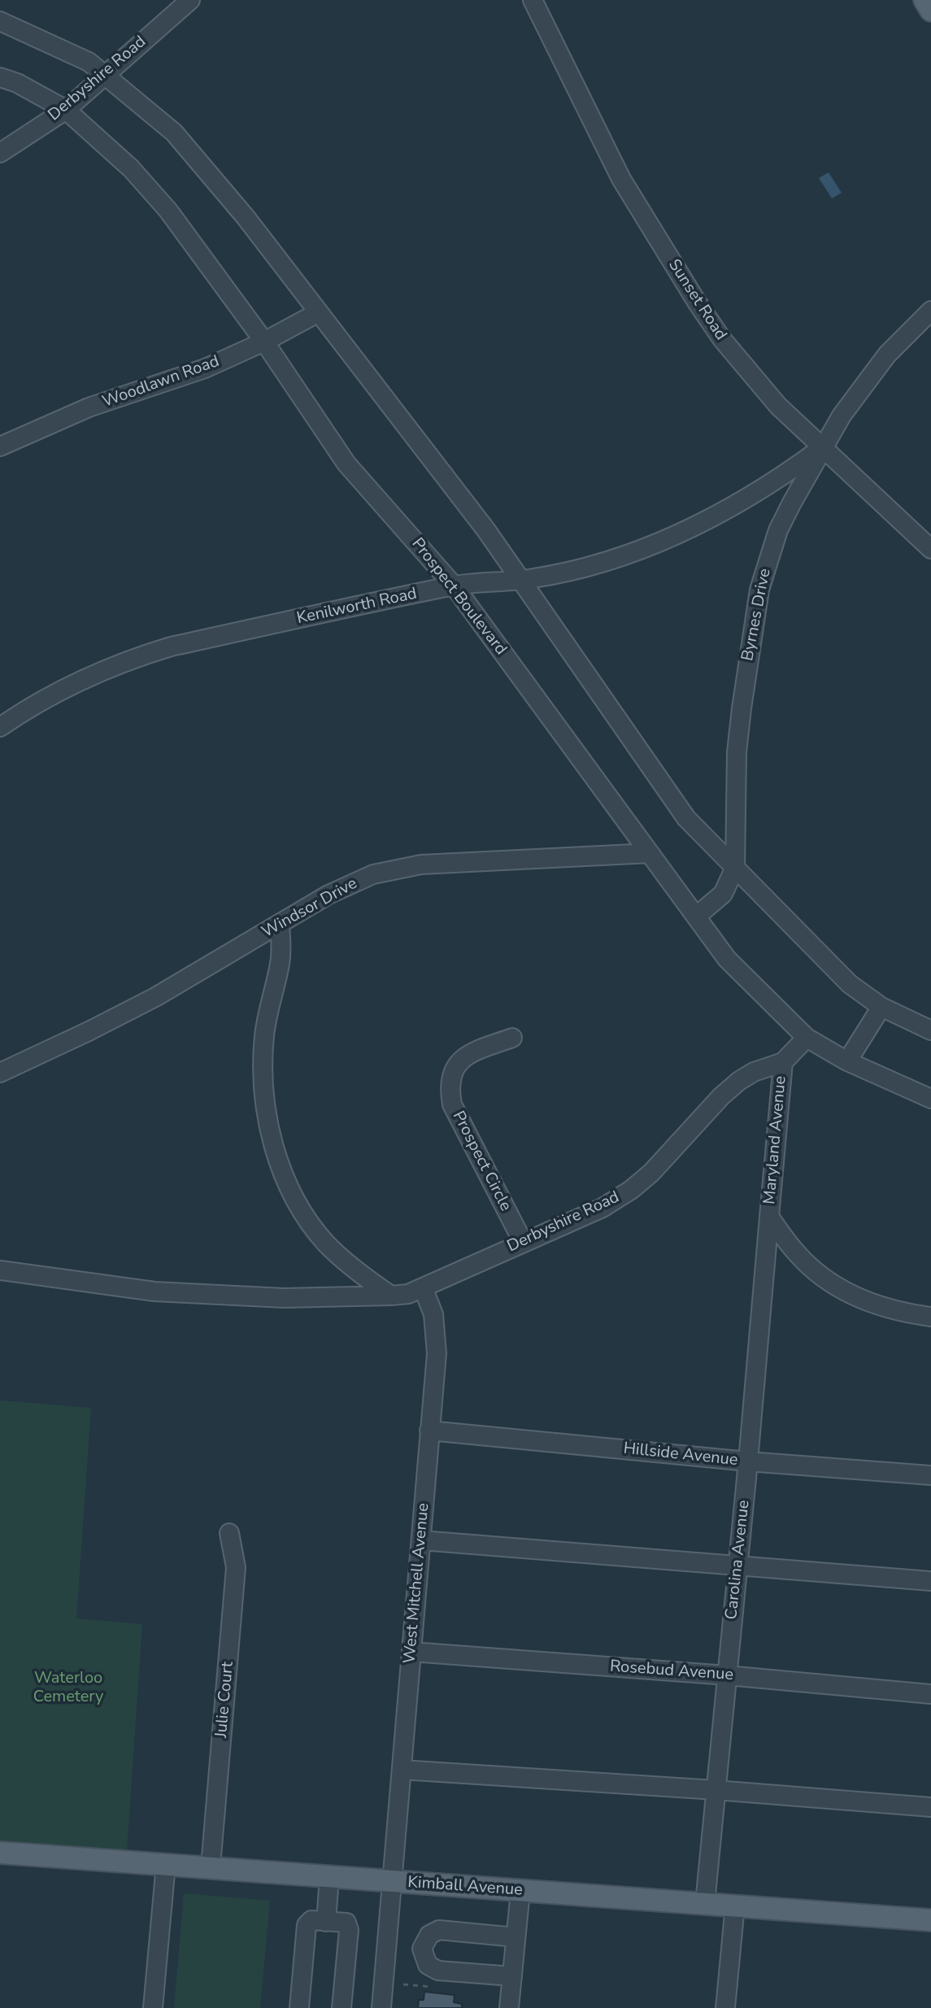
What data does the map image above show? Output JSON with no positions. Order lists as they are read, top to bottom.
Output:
{
  "streets": {
    "main road": ["Kimball Avenue"],
    "street": [
      "Derbyshire Road",
      "Sunset Road",
      "Woodlawn Road",
      "Prospect Boulevard",
      "Kenilworth Road",
      "Byrnes Drive",
      "Windsor Drive",
      "Maryland Avenue",
      "Prospect Circle",
      "Hillside Avenue",
      "Carolina Avenue",
      "West Mitchell Avenue",
      "Rosebud Avenue",
      "Julie Court"
    ]
  },
  "crossings": [
    ["Derbyshire Road", "Prospect Boulevard"],
    ["Derbyshire Road", "Maryland Avenue"],
    ["Derbyshire Road", "Prospect Circle"],
    ["Derbyshire Road", "West Mitchell Avenue"],
    ["Sunset Road", "Kenilworth Road"],
    ["Sunset Road", "Byrnes Drive"],
    ["Woodlawn Road", "Prospect Boulevard"],
    ["Prospect Boulevard", "Kenilworth Road"],
    ["Prospect Boulevard", "Byrnes Drive"],
    ["Prospect Boulevard", "Windsor Drive"],
    ["Kenilworth Road", "Byrnes Drive"],
    ["Maryland Avenue", "Carolina Avenue"],
    ["Hillside Avenue", "Carolina Avenue"],
    ["Hillside Avenue", "West Mitchell Avenue"],
    ["Carolina Avenue", "Rosebud Avenue"],
    ["Carolina Avenue", "Kimball Avenue"],
    ["West Mitchell Avenue", "Rosebud Avenue"],
    ["West Mitchell Avenue", "Kimball Avenue"],
    ["Julie Court", "Kimball Avenue"]
  ],
  "parks": ["Waterloo Cemetery"]
}
